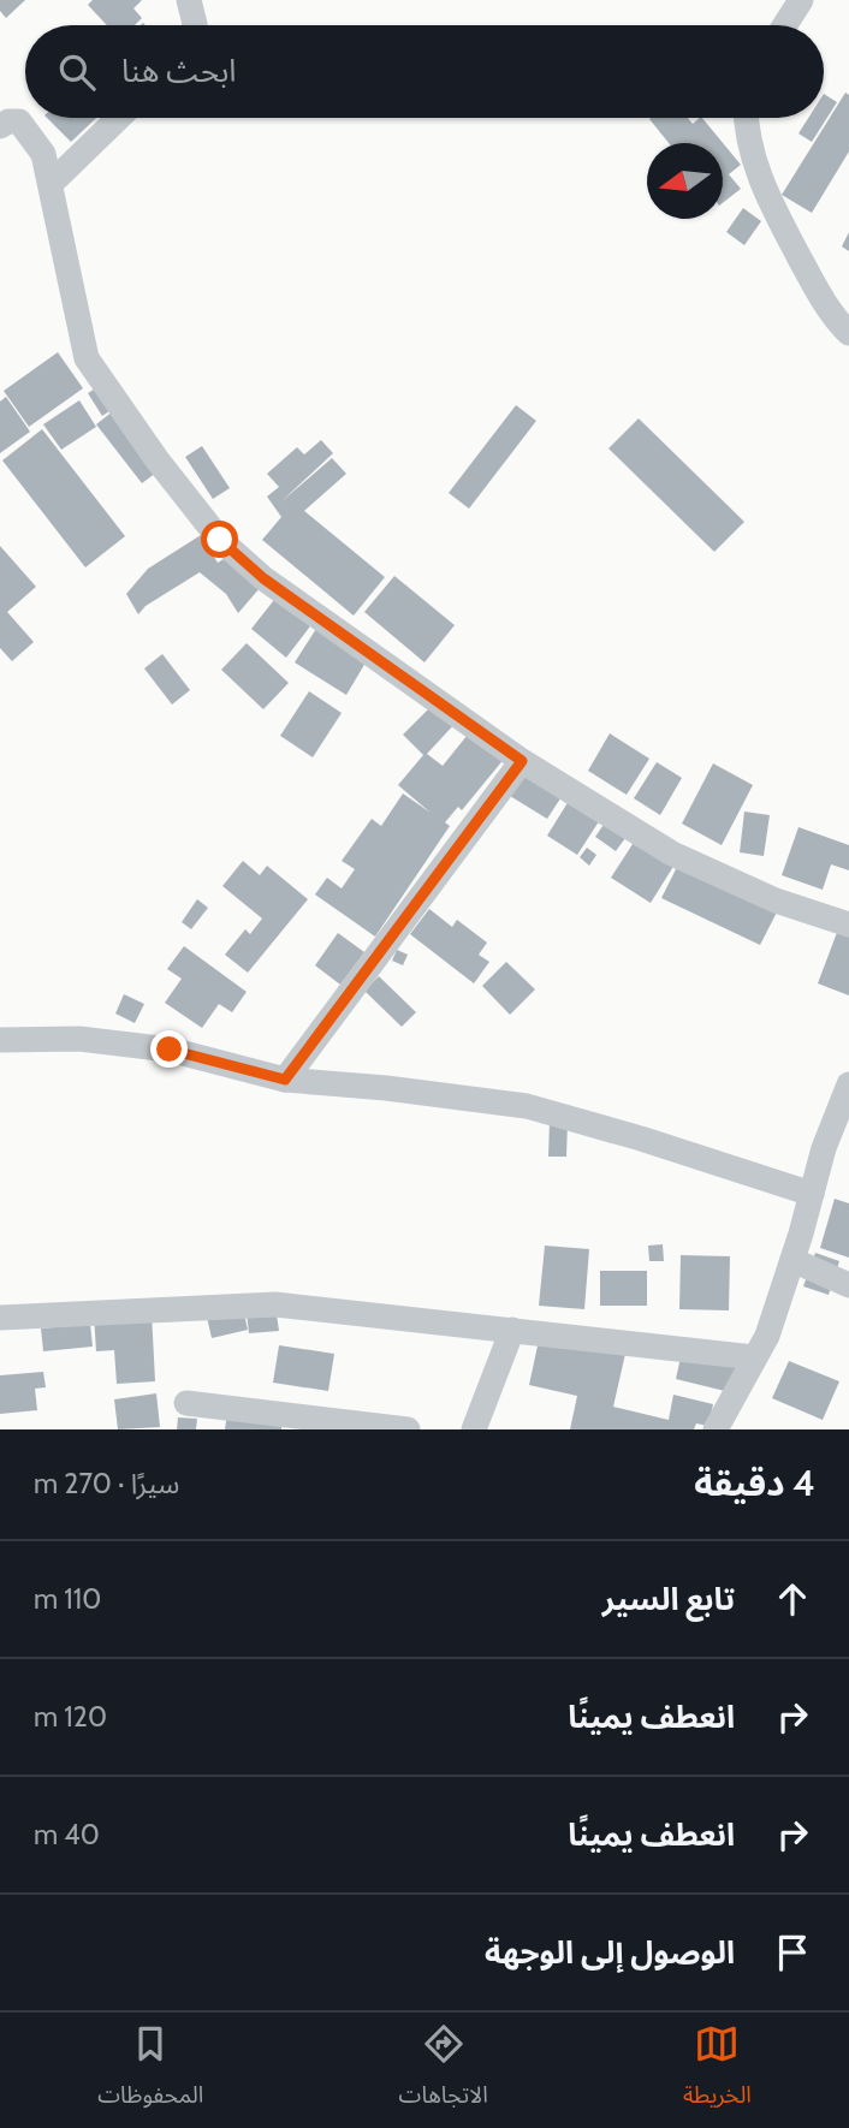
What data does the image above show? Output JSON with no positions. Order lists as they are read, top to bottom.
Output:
{
  "north": "left",
  "page": {
    "search": "ابحث هنا",
    "heading": ["4 دقيقة", "سيرًا · 270 m"],
    "list": [
      ["تابع السير", "110 m"],
      ["انعطف يمينًا", "120 m"],
      ["انعطف يمينًا", "40 m"],
      "الوصول إلى الوجهة"
    ],
    "nav": ["الخريطة", "الاتجاهات", "المحفوظات"]
  }
}
